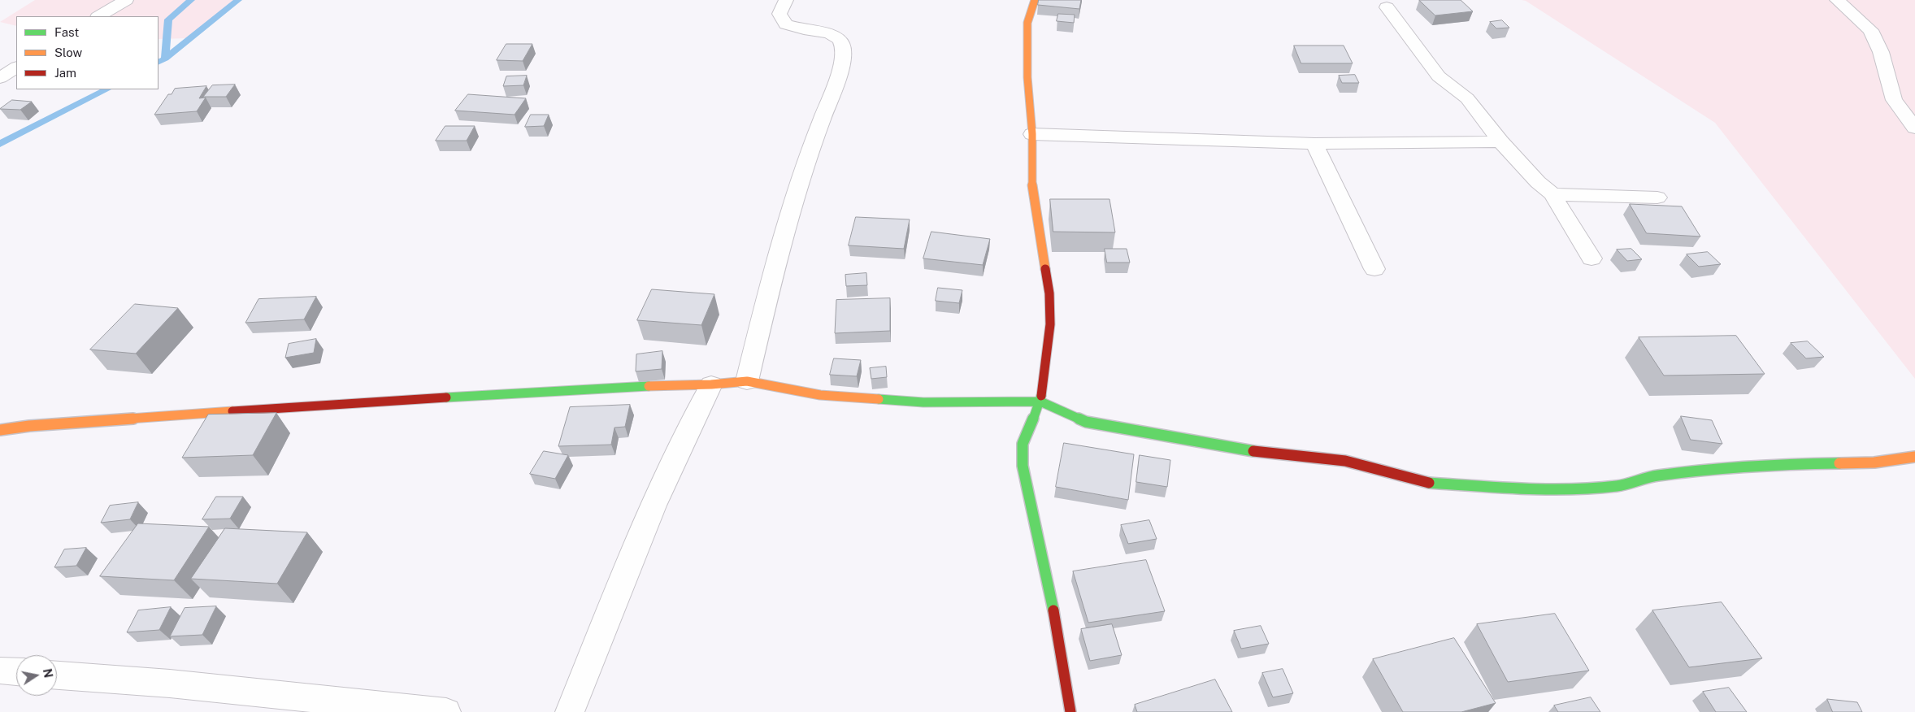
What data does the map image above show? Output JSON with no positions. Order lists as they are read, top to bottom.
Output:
{
  "legend": ["Fast", "Slow", "Jam"],
  "north": "right"
}
